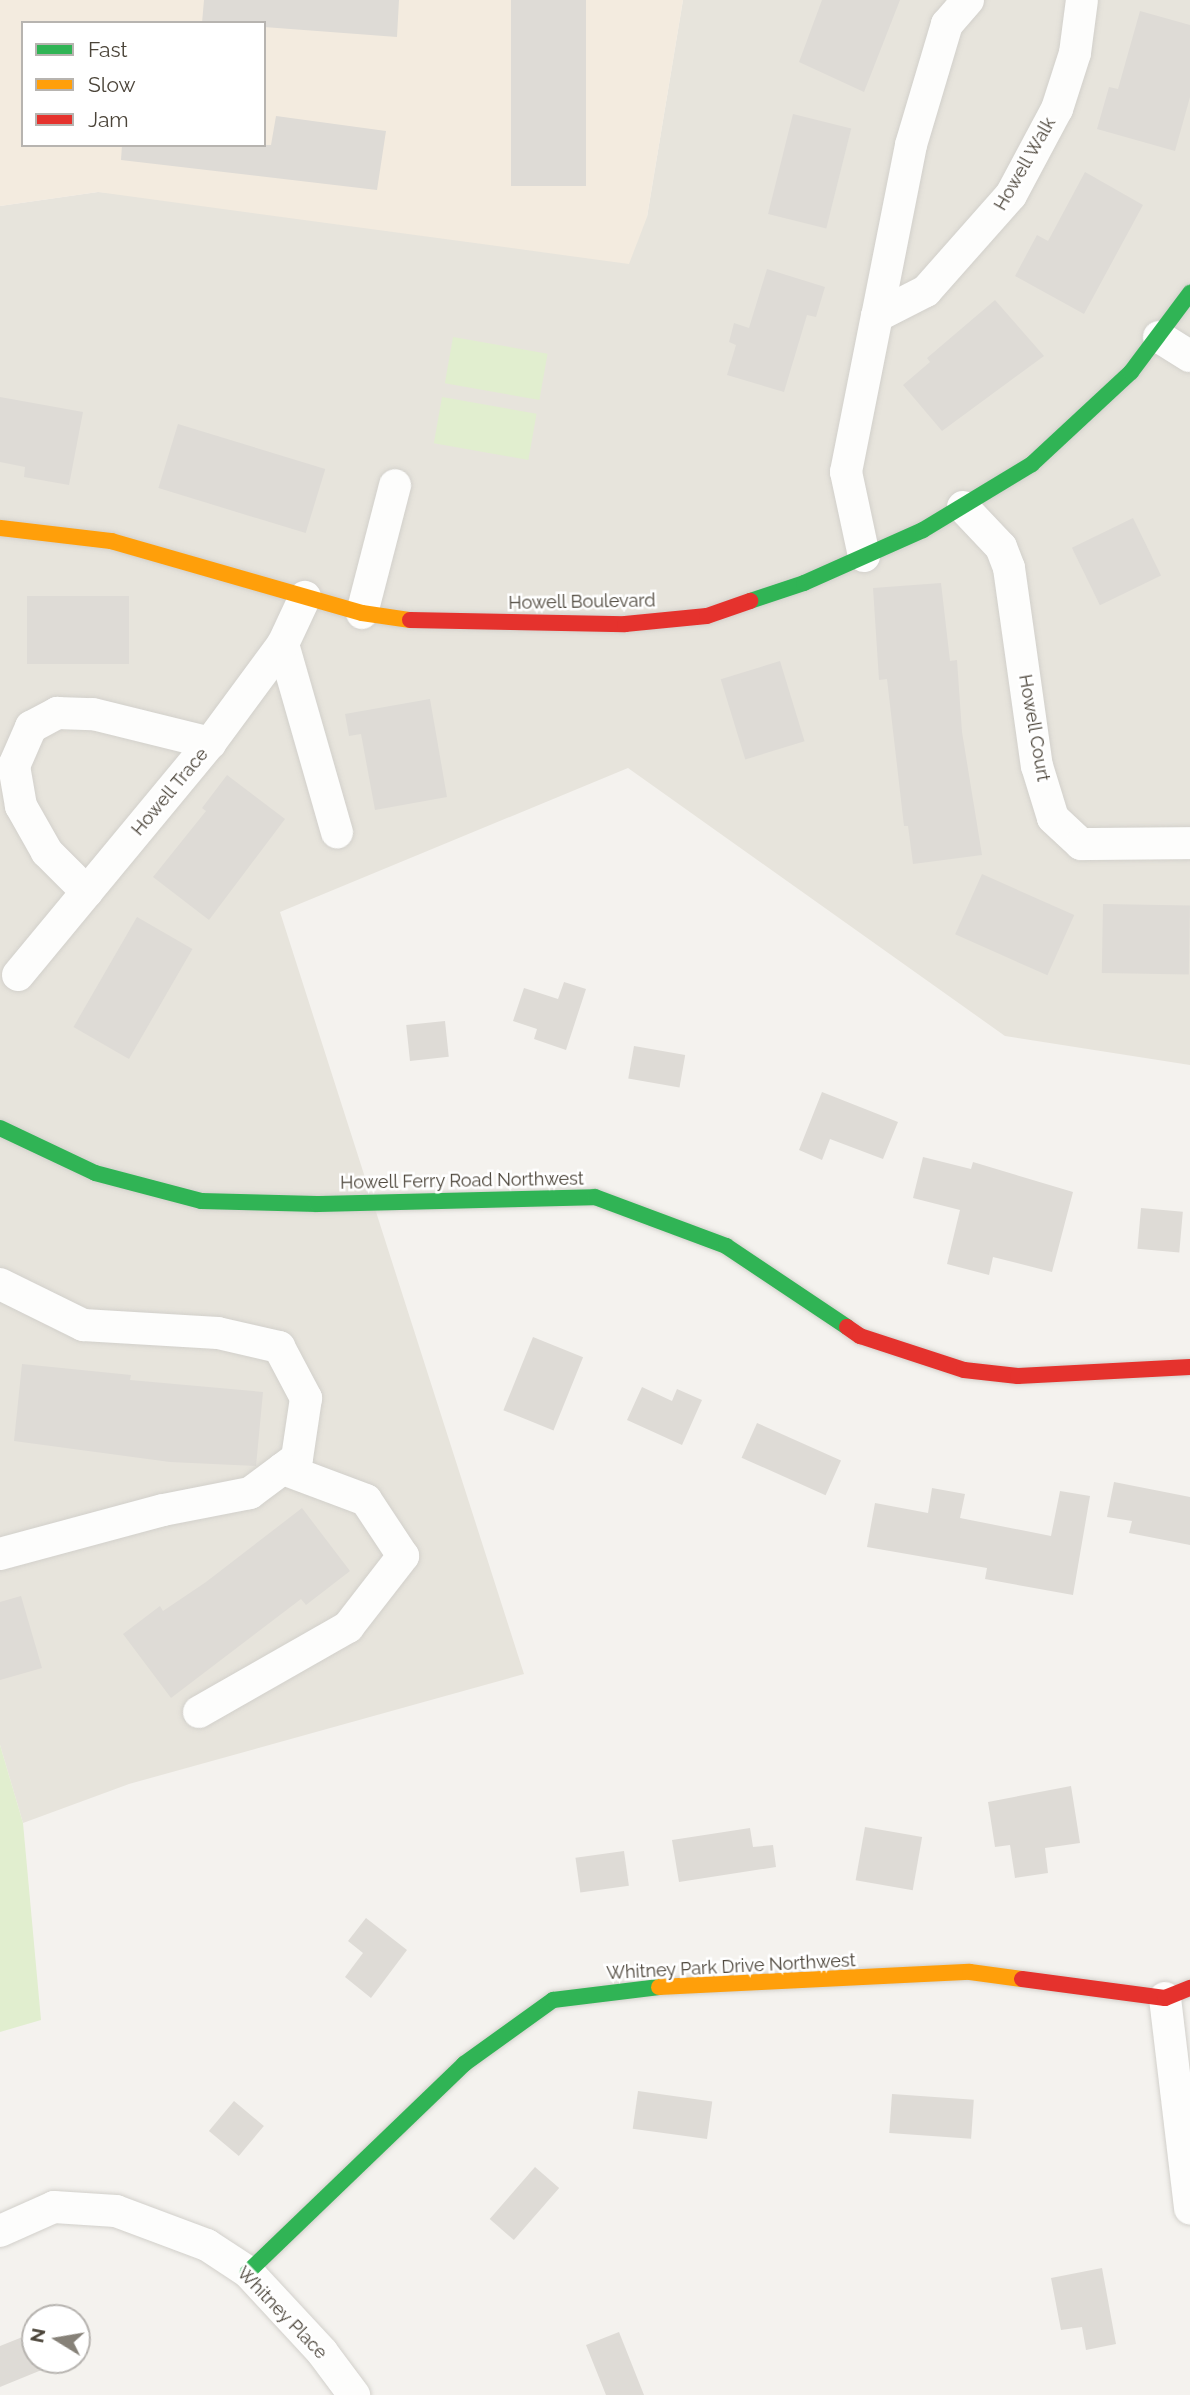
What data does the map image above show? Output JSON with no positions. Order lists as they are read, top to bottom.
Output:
{
  "streets": {
    "street": [
      "Howell Walk",
      "Howell Boulevard",
      "Howell Court",
      "Howell Trace",
      "Howell Ferry Road Northwest",
      "Whitney Park Drive Northwest",
      "Whitney Place"
    ]
  },
  "crossings": [
    ["Howell Boulevard", "Howell Court"],
    ["Howell Boulevard", "Howell Trace"],
    ["Whitney Park Drive Northwest", "Whitney Place"]
  ],
  "legend": ["Fast", "Slow", "Jam"],
  "north": "left"
}
